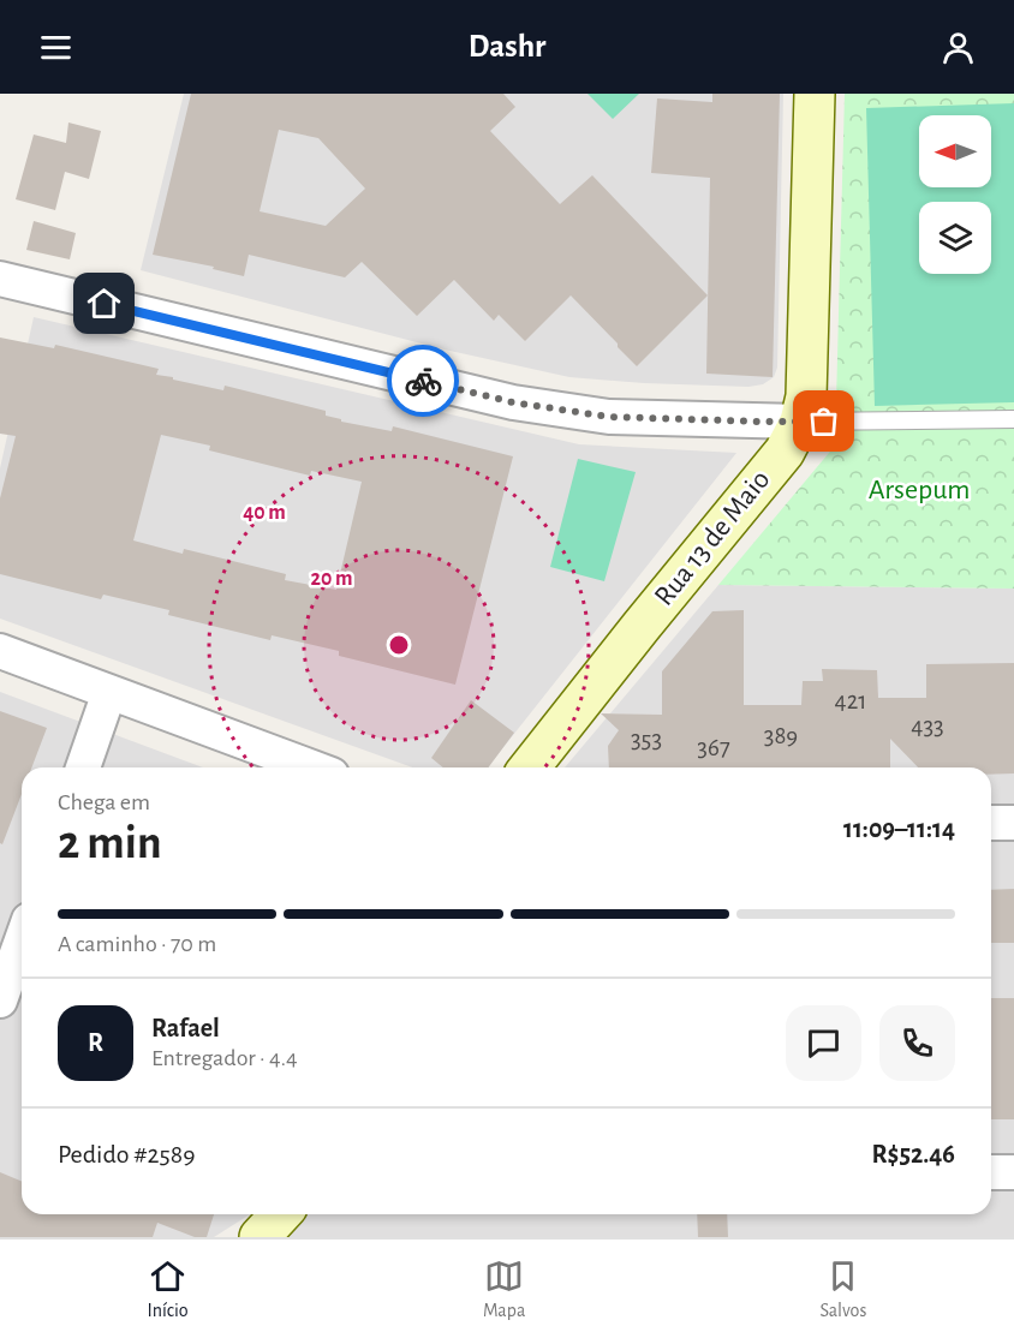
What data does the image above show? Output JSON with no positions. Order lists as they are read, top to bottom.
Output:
{
  "streets": {
    "main road": ["Rua 13 de Maio"]
  },
  "parks": ["Arsepum"],
  "house_numbers": [
    "421",
    "433",
    "389",
    "353",
    "367"
  ],
  "north": "left",
  "page": {
    "header": "Dashr",
    "heading": ["2 min", "Chega em", "11:09–11:14"],
    "panel": [
      "Rafael",
      "Entregador · 4.4",
      "Pedido #2589",
      "R$52.46"
    ],
    "bar": "A caminho · 70 m",
    "round": "R",
    "tabs": ["Início", "Mapa", "Salvos"]
  },
  "rings": ["40 m", "20 m"]
}
